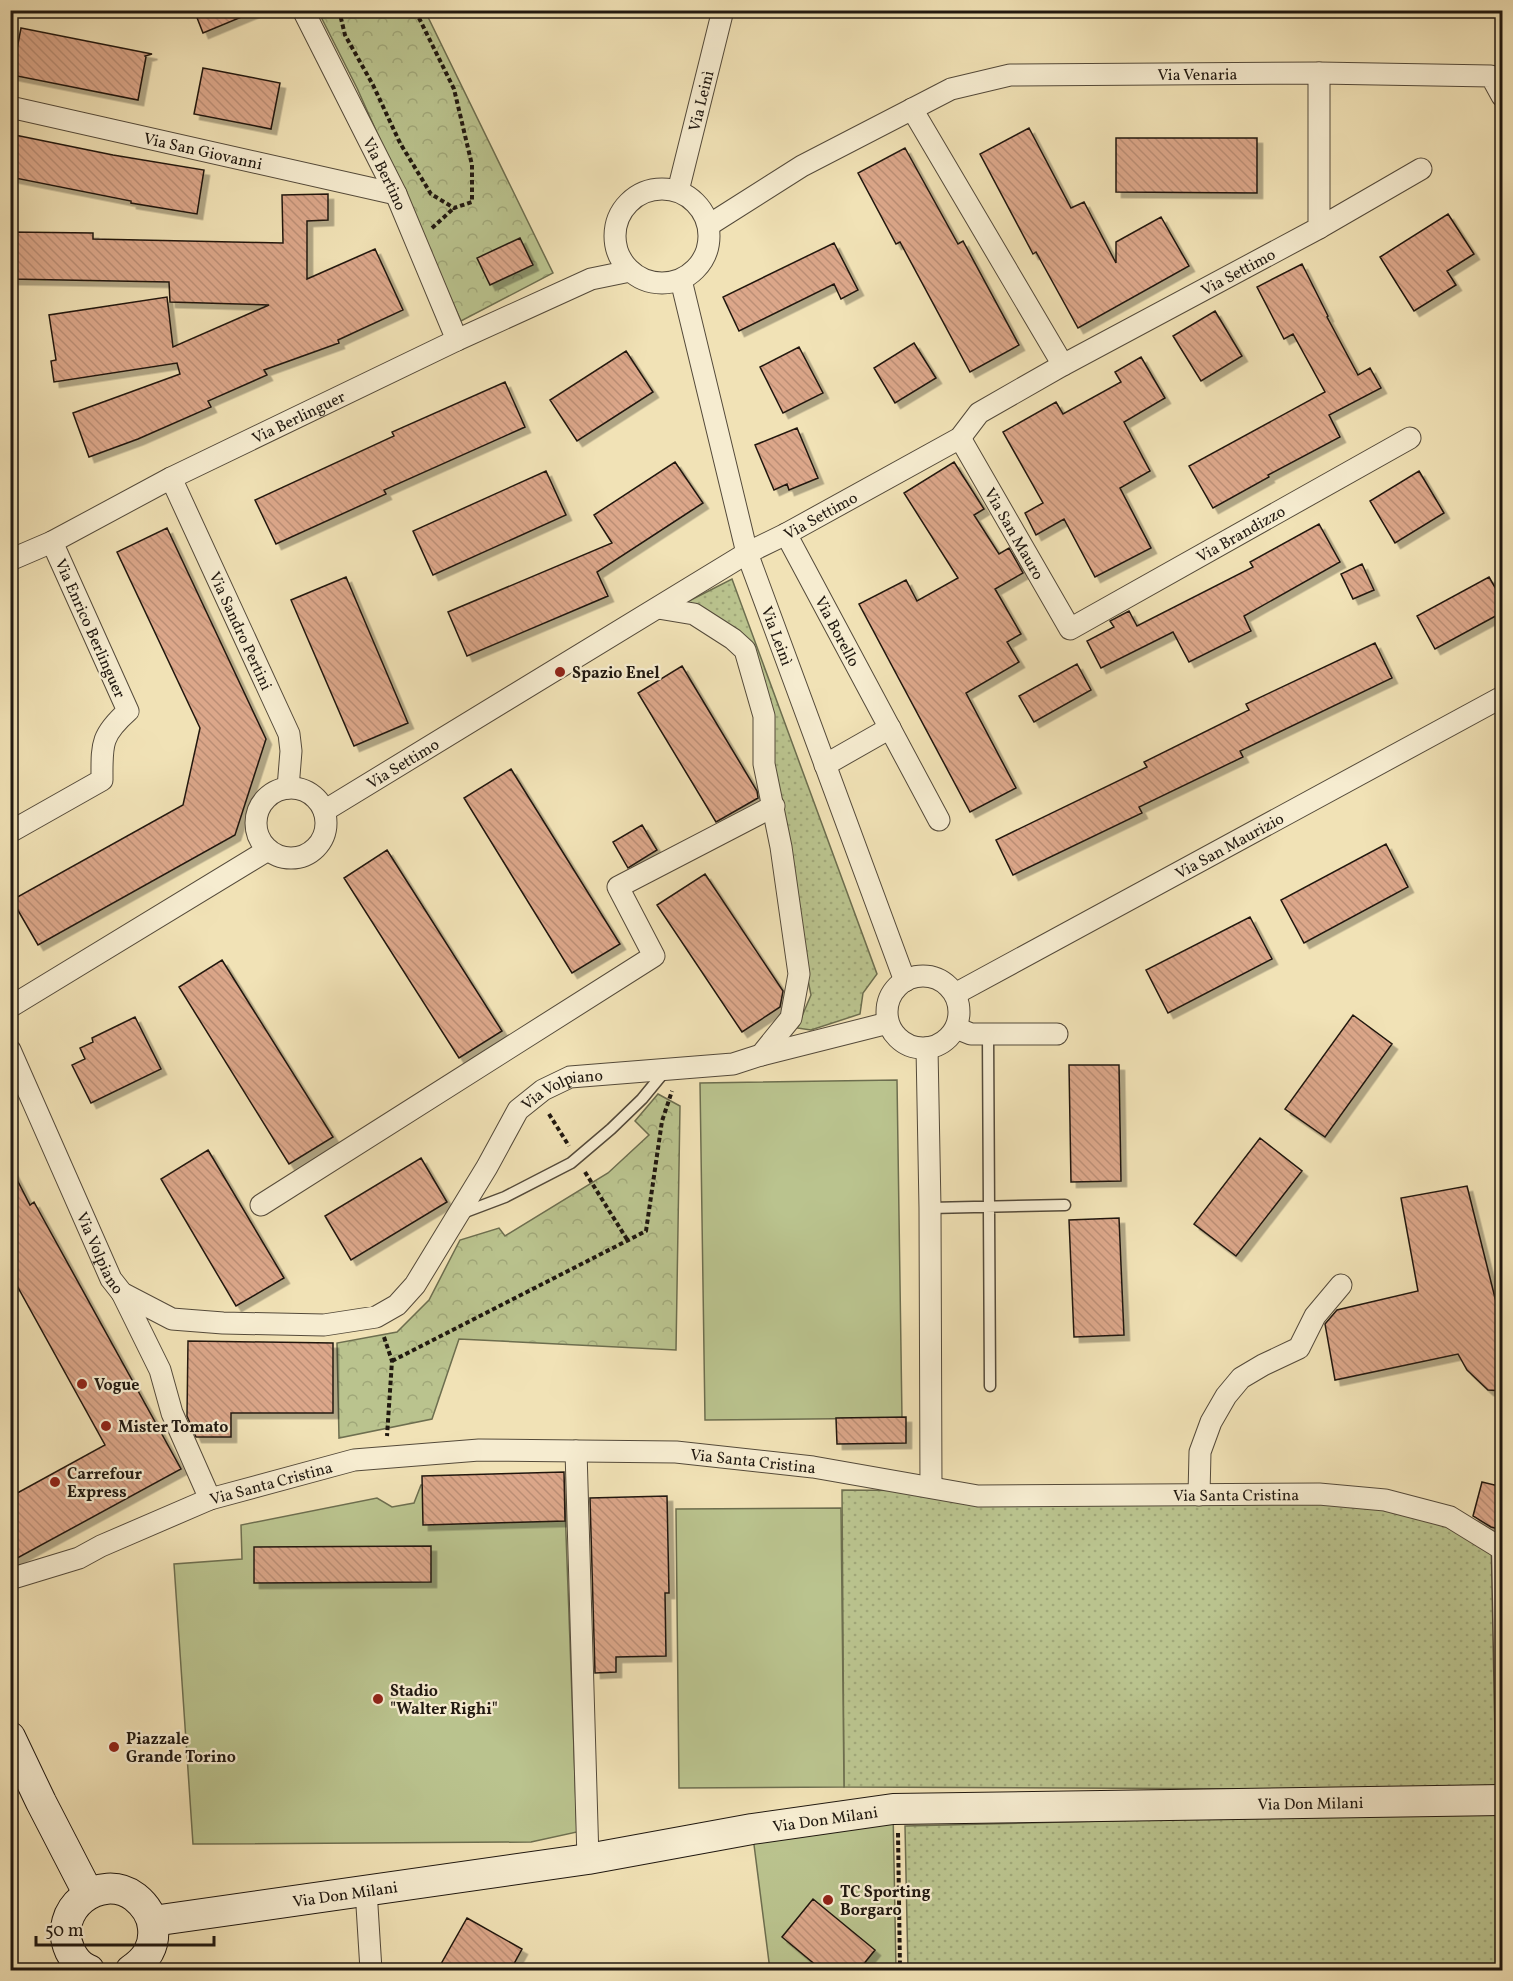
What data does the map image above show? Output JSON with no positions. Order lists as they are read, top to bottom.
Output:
{
  "streets": {
    "street": [
      "Via Venaria",
      "Via Leinì",
      "Via San Giovanni",
      "Via Bertino",
      "Via Settimo",
      "Via Berlinguer",
      "Via Brandizzo",
      "Via San Mauro",
      "Via Enrico Berlinguer",
      "Via Sandro Pertini",
      "Via Borello",
      "Via San Maurizio",
      "Via Volpiano",
      "Via Santa Cristina",
      "Via Don Milani"
    ]
  },
  "crossings": [
    ["Via Venaria", "Via Leinì"],
    ["Via Leinì", "Via Settimo"],
    ["Via Leinì", "Via San Maurizio"],
    ["Via Leinì", "Via Volpiano"],
    ["Via San Giovanni", "Via Bertino"],
    ["Via Bertino", "Via Berlinguer"],
    ["Via Settimo", "Via San Mauro"],
    ["Via Settimo", "Via Sandro Pertini"],
    ["Via Settimo", "Via Borello"],
    ["Via Berlinguer", "Via Enrico Berlinguer"],
    ["Via Berlinguer", "Via Sandro Pertini"],
    ["Via Brandizzo", "Via San Mauro"],
    ["Via San Maurizio", "Via Volpiano"]
  ],
  "places": [
    "Spazio Enel",
    "Vogue",
    "Mister Tomato",
    "Carrefour Express",
    "Stadio \"Walter Righi\"",
    "Piazzale Grande Torino",
    "TC Sporting Borgaro"
  ],
  "scale_bar": "50 m"
}
